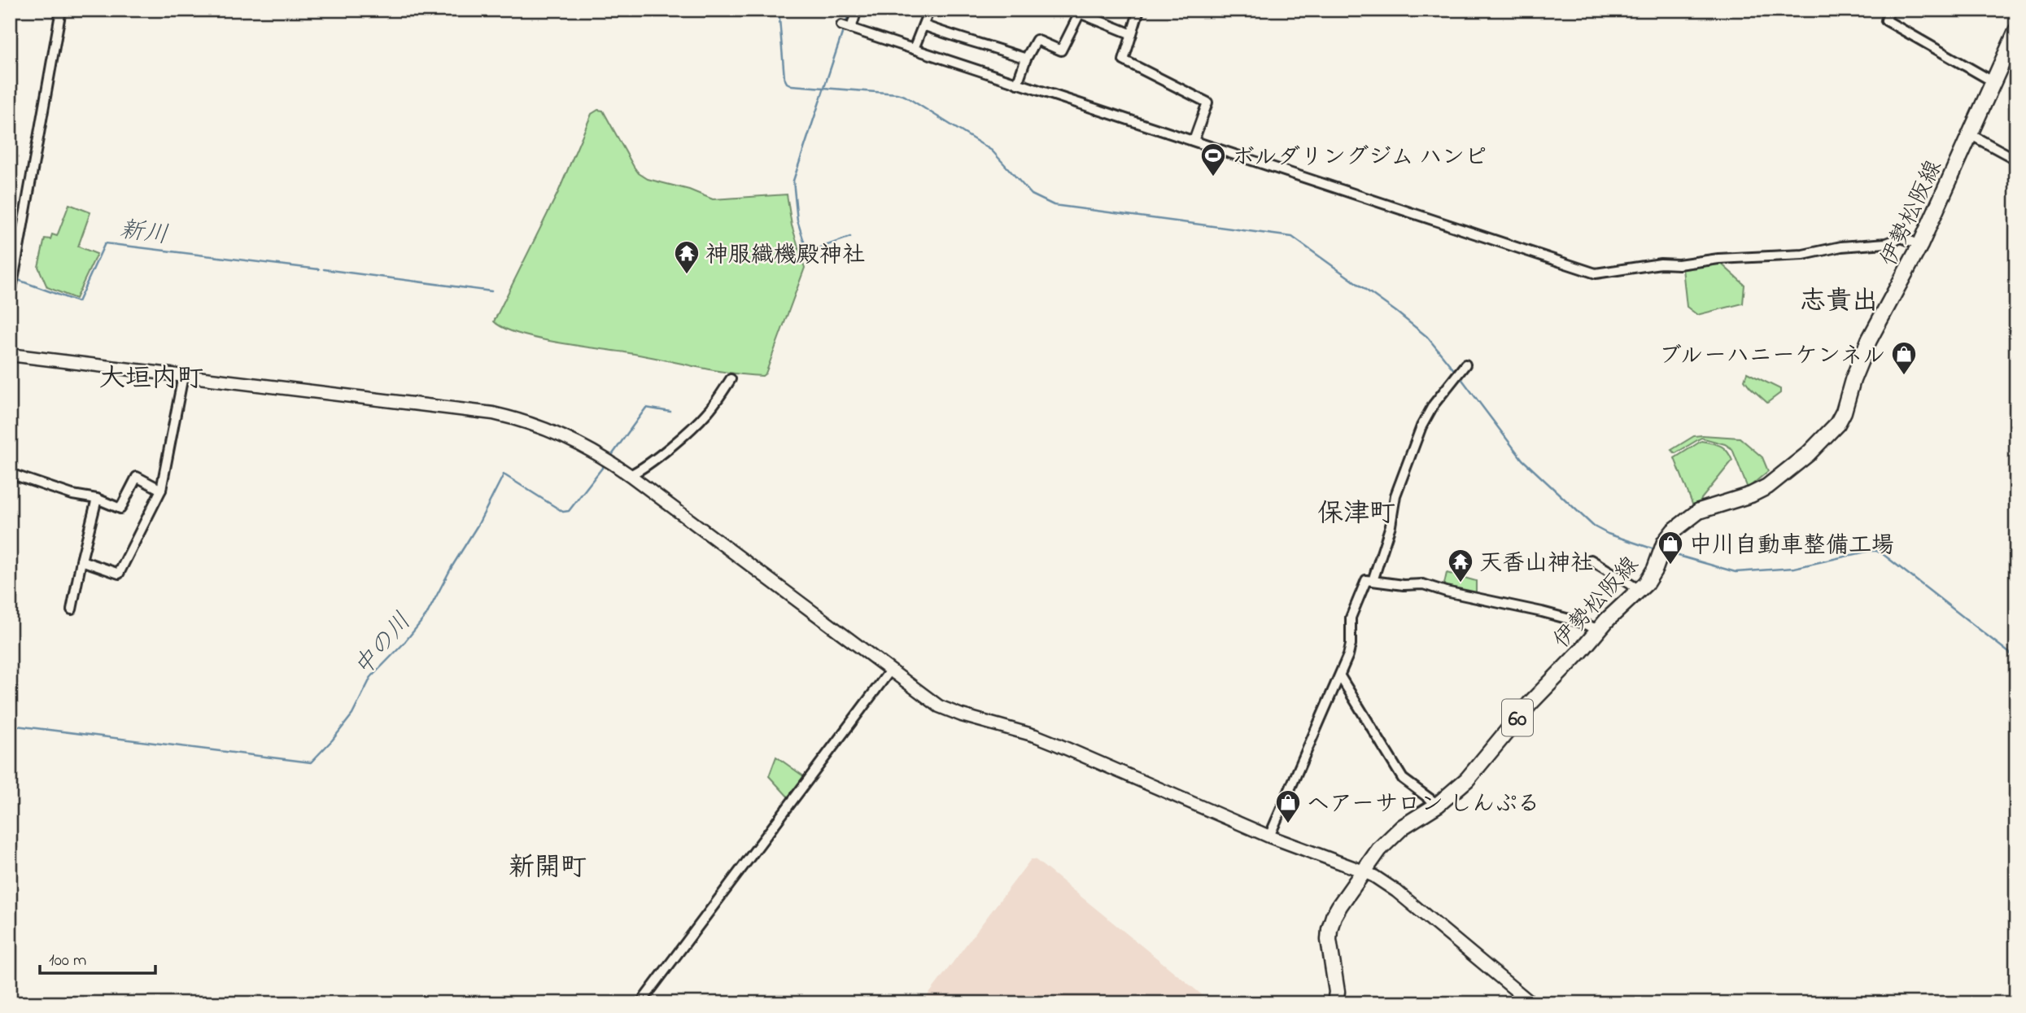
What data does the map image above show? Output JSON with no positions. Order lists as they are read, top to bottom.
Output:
{
  "streets": {
    "main road": ["伊勢松阪線", "60"]
  },
  "districts": [
    "志貴出",
    "大垣内町",
    "保津町",
    "新開町"
  ],
  "water": ["新川", "中の川"],
  "places": {
    "sports": ["ボルダリングジム ハンピ"],
    "temple": ["神服織機殿神社", "天香山神社"],
    "shop": ["ブルーハニーケンネル", "中川自動車整備工場", "ヘアーサロン しんぷる"]
  },
  "scale_bar": "100 m"
}
